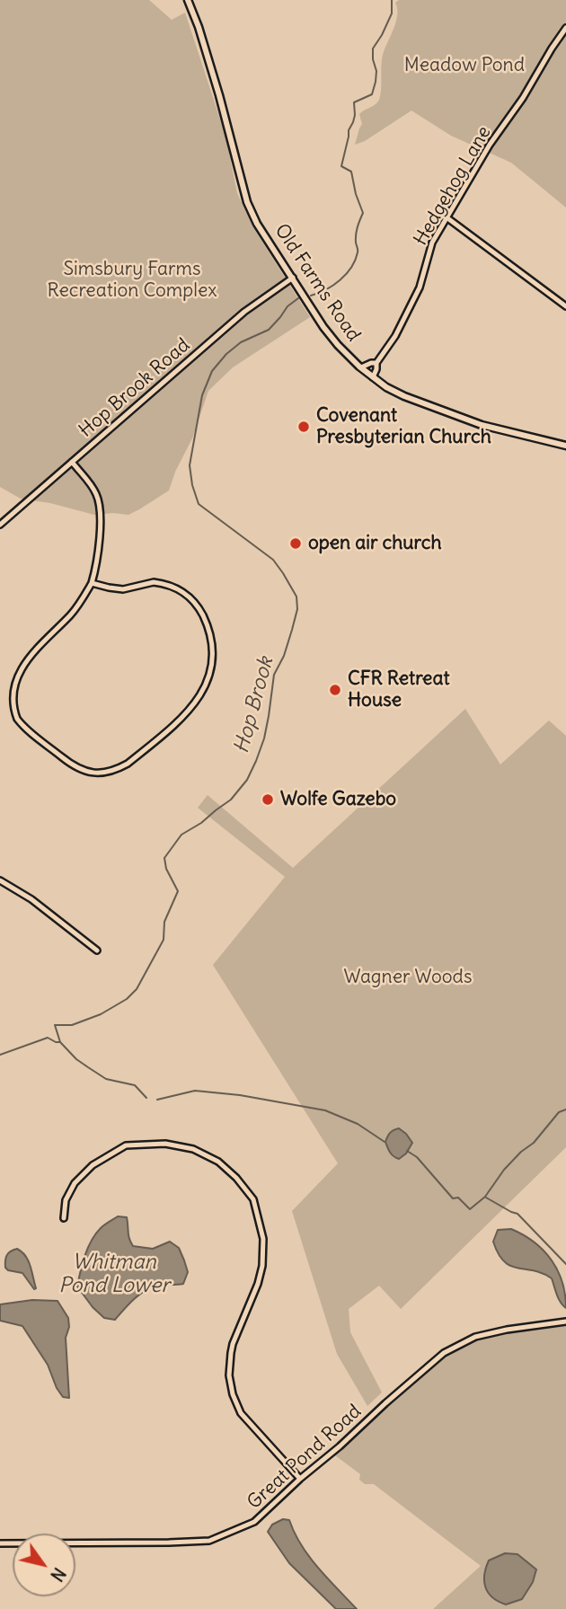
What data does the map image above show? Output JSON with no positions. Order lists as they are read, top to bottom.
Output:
{
  "streets": {
    "street": [
      "Hedgehog Lane",
      "Old Farms Road",
      "Hop Brook Road",
      "Great Pond Road"
    ]
  },
  "crossings": [
    ["Hedgehog Lane", "Old Farms Road"],
    ["Old Farms Road", "Hop Brook Road"]
  ],
  "water": ["Hop Brook", "Whitman Pond Lower"],
  "parks": ["Meadow Pond", "Simsbury Farms Recreation Complex", "Wagner Woods"],
  "places": [
    "Covenant Presbyterian Church",
    "open air church",
    "CFR Retreat House",
    "Wolfe Gazebo"
  ],
  "north": "bottom right"
}
